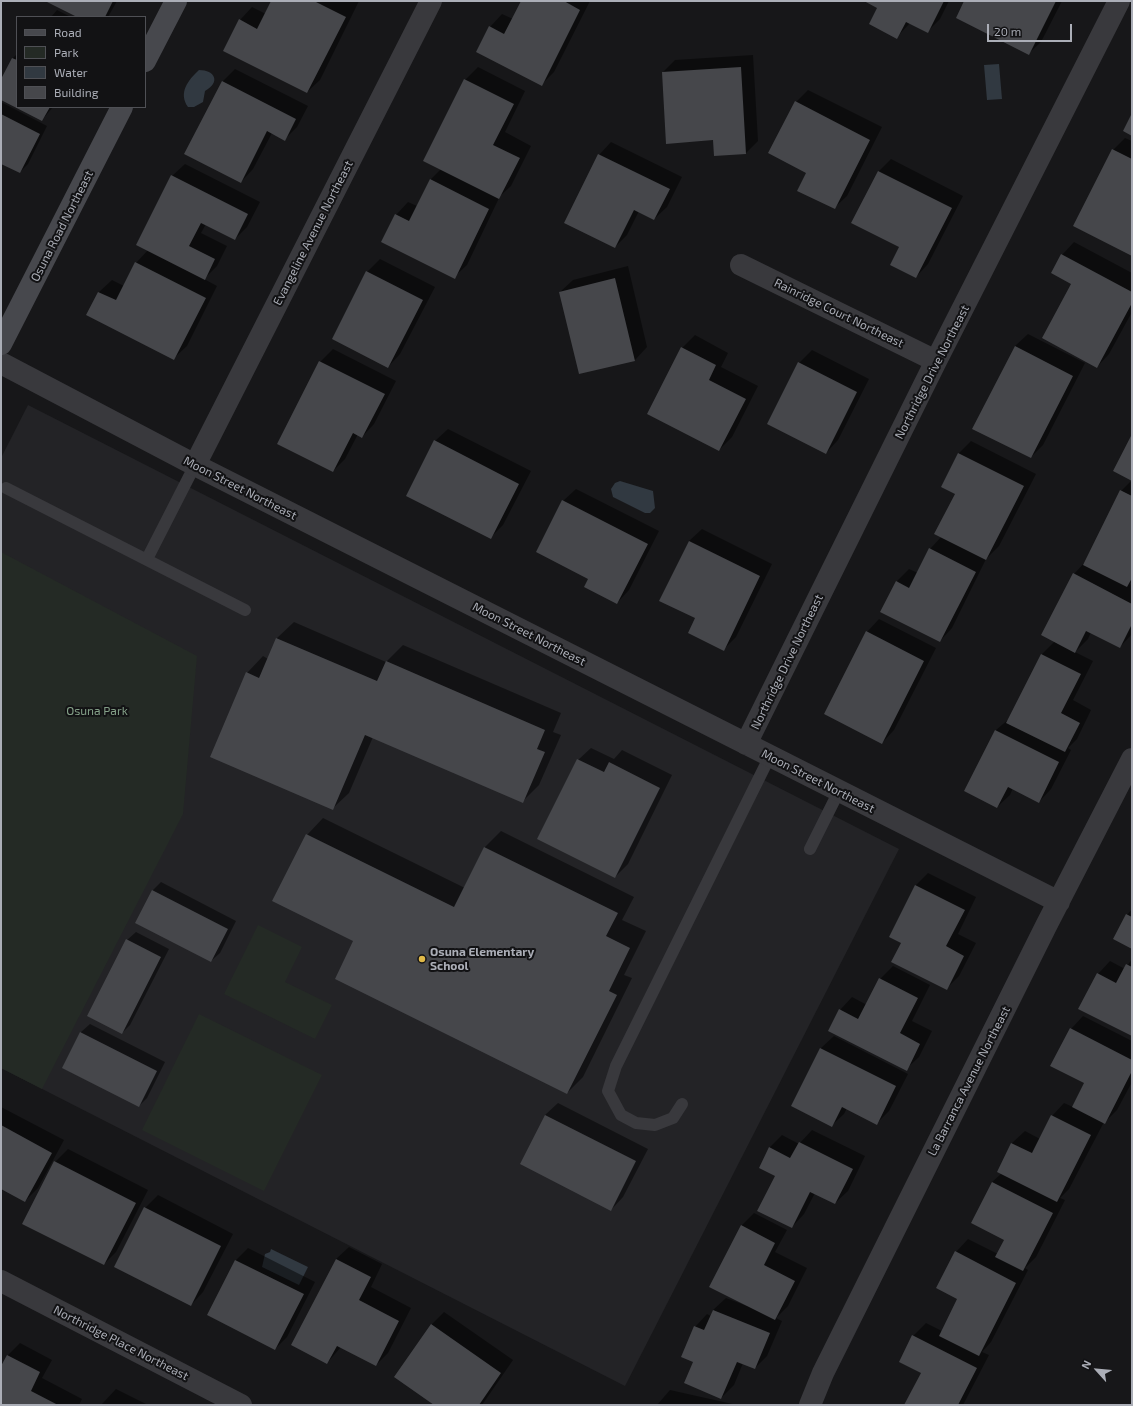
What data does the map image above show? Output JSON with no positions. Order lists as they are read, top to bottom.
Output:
{
  "streets": {
    "street": [
      "Osuna Road Northeast",
      "Evangeline Avenue Northeast",
      "Rainridge Court Northeast",
      "Northridge Drive Northeast",
      "Moon Street Northeast",
      "La Barranca Avenue Northeast",
      "Northridge Place Northeast"
    ]
  },
  "crossings": [
    ["Evangeline Avenue Northeast", "Moon Street Northeast"],
    ["Rainridge Court Northeast", "Northridge Drive Northeast"],
    ["Northridge Drive Northeast", "Moon Street Northeast"],
    ["Moon Street Northeast", "La Barranca Avenue Northeast"]
  ],
  "parks": ["Osuna Park"],
  "places": ["Osuna Elementary School"],
  "legend": [
    "Road",
    "Park",
    "Water",
    "Building"
  ],
  "scale_bar": "20 m",
  "north": "top left"
}
